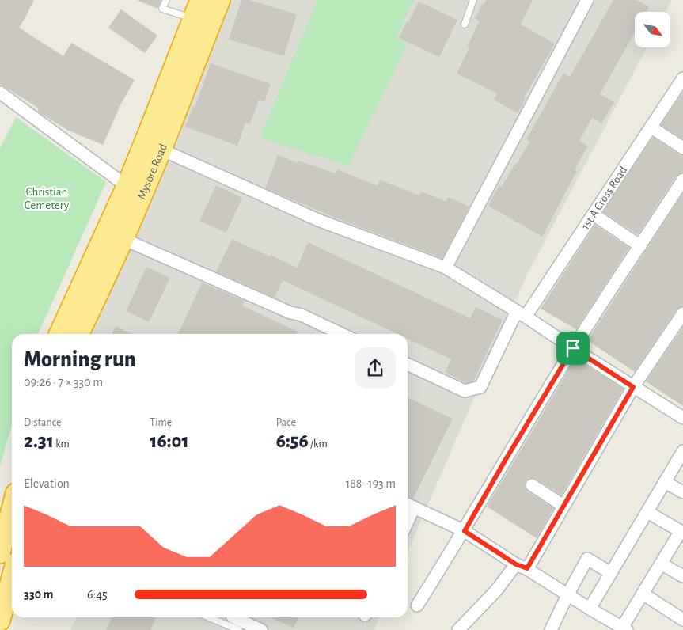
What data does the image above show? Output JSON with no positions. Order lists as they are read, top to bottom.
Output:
{
  "streets": {
    "highway": ["Mysore Road"],
    "street": ["1st A Cross Road"]
  },
  "parks": ["Christian Cemetery"],
  "north": "bottom right",
  "page": {
    "heading": ["Morning run", "09:26 · 7 × 330 m"],
    "stats": [
      ["Distance", "2.31 km"],
      ["Time", "16:01"],
      ["Pace", "6:56 /km"]
    ],
    "chart": ["Elevation", "188–193 m"],
    "list": [
      {
        "name": "330 m",
        "note": "6:45"
      }
    ]
  }
}
